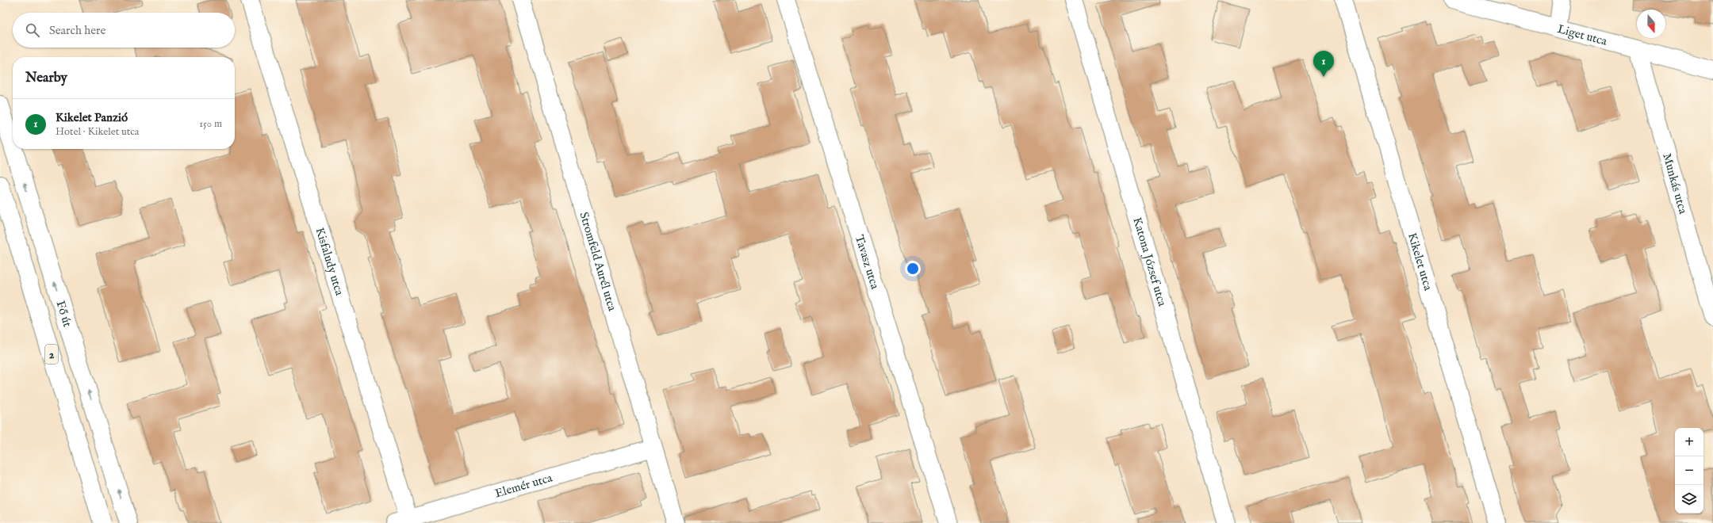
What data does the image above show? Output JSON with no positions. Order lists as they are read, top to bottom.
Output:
{
  "streets": {
    "street": [
      "Liget utca",
      "Munkás utca",
      "Kisfaludy utca",
      "Stromfeld Aurél utca",
      "Tavasz utca",
      "Katona József utca",
      "Kikelet utca",
      "Fő út",
      "2",
      "Elemér utca"
    ]
  },
  "crossings": [
    ["Liget utca", "Munkás utca"],
    ["Kisfaludy utca", "Elemér utca"],
    ["Stromfeld Aurél utca", "Elemér utca"]
  ],
  "north": "bottom",
  "page": {
    "search": "Search here",
    "pins": "1",
    "heading": "Nearby",
    "list": [
      {
        "mark": "1",
        "name": "Kikelet Panzió",
        "note": "Hotel · Kikelet utca",
        "value": "150 m"
      }
    ],
    "map_buttons": ["+", "−"]
  }
}
